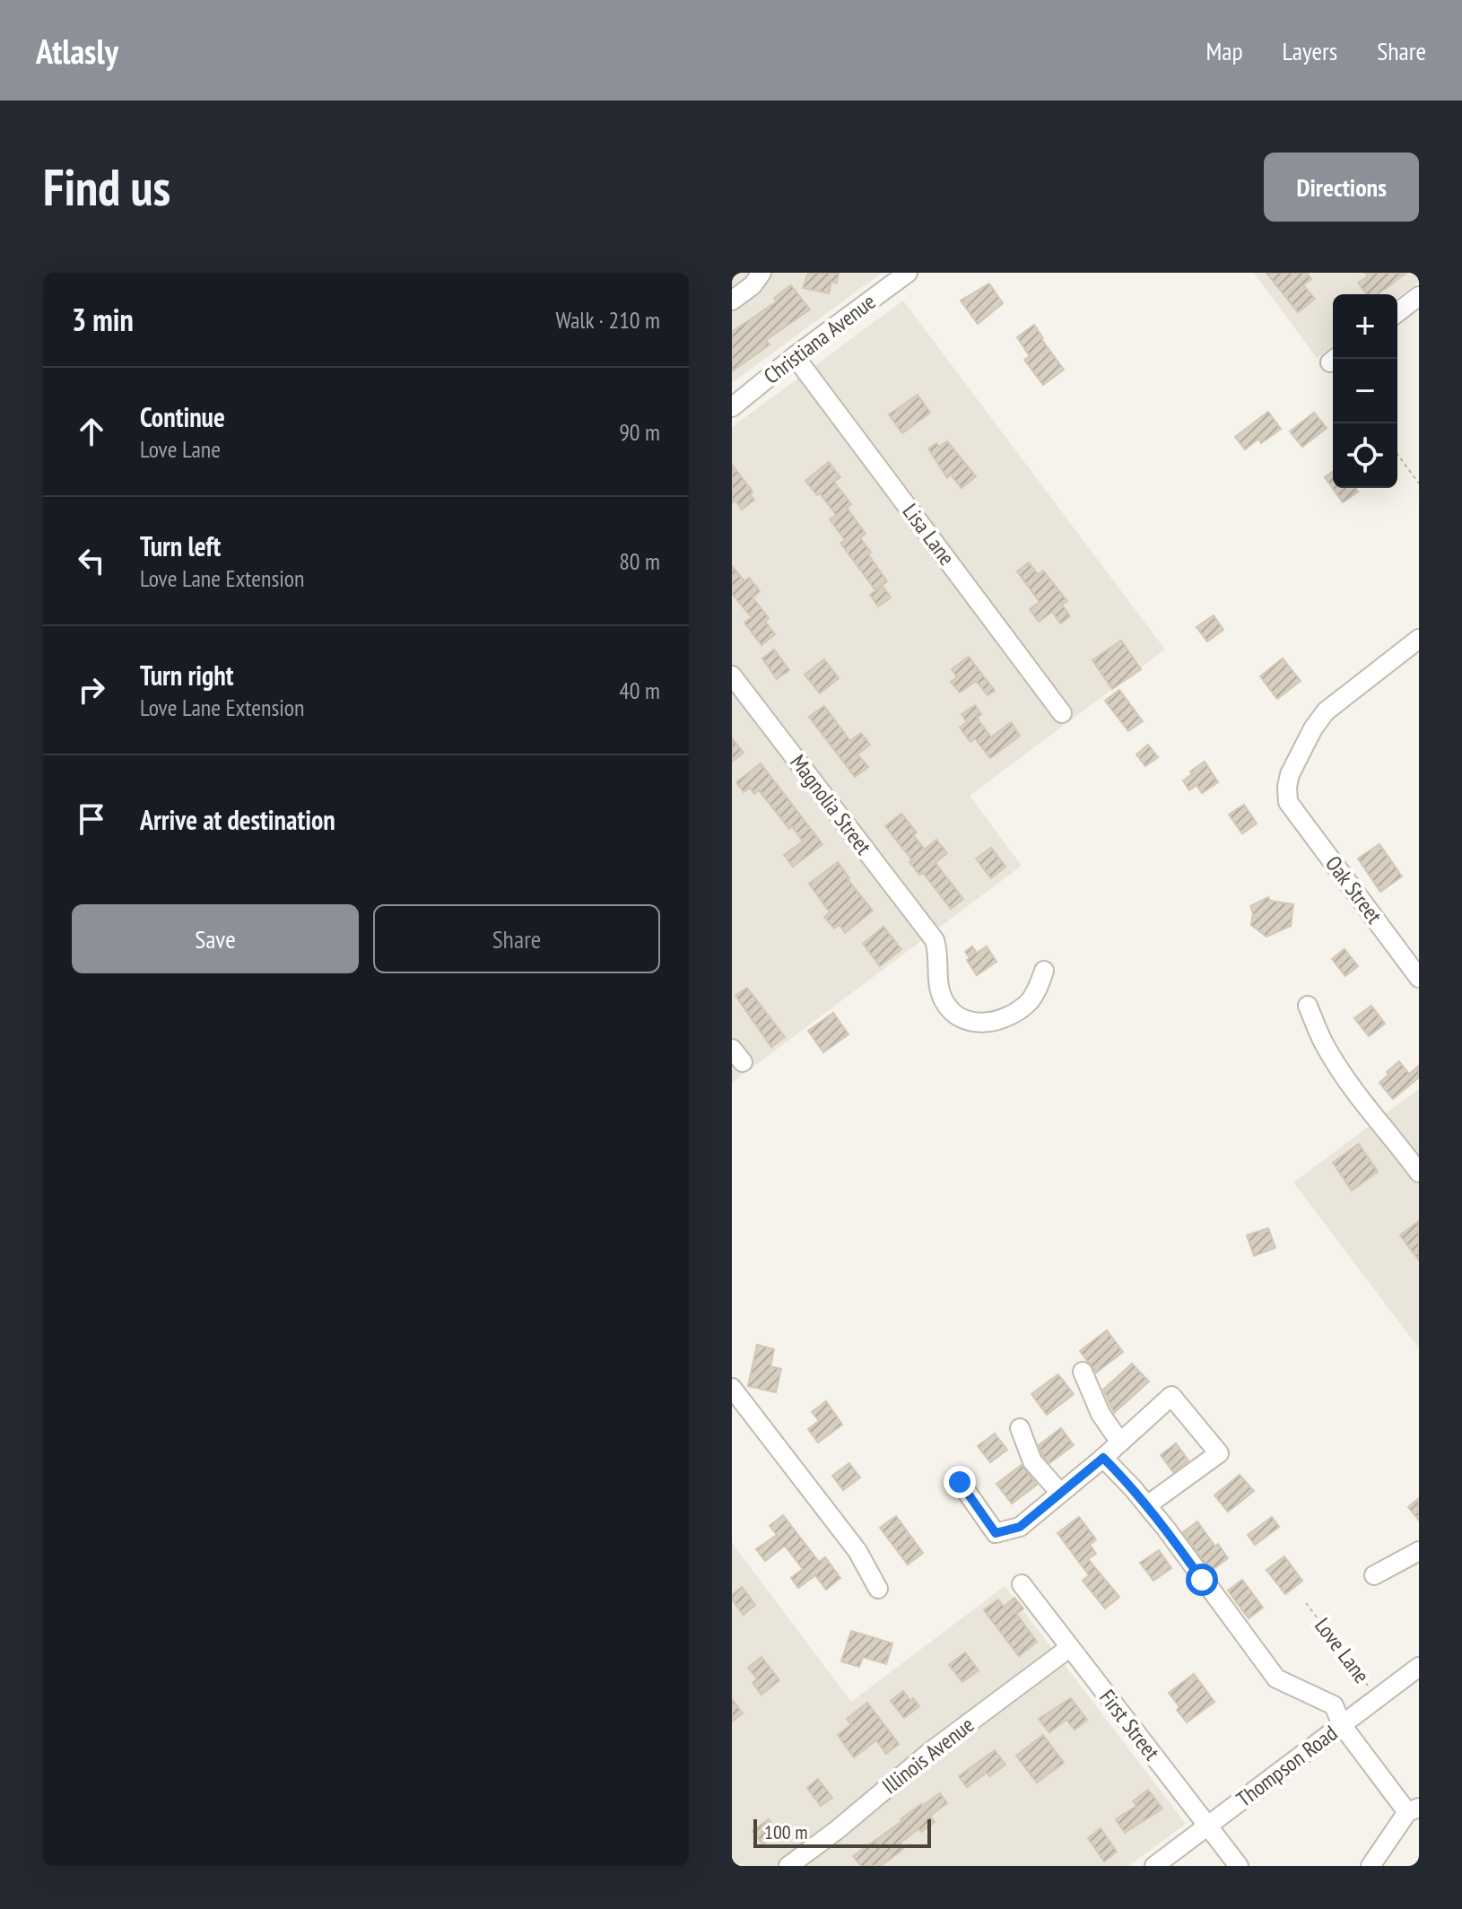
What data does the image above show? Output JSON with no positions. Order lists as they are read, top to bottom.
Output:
{
  "streets": {
    "street": [
      "Christiana Avenue",
      "Lisa Lane",
      "Magnolia Street",
      "Oak Street",
      "Love Lane",
      "First Street",
      "Illinois Avenue",
      "Thompson Road"
    ]
  },
  "crossings": [
    ["Christiana Avenue", "Lisa Lane"],
    ["Love Lane", "Thompson Road"],
    ["First Street", "Illinois Avenue"],
    ["First Street", "Thompson Road"]
  ],
  "scale_bar": "100 m",
  "page": {
    "header": "Atlasly",
    "nav": ["Map", "Layers", "Share"],
    "buttons": [
      "Directions",
      ["Save", "Share"]
    ],
    "title": "Find us",
    "heading": ["3 min", "Walk · 210 m"],
    "map_buttons": ["+", "−"],
    "list": [
      ["Continue", "Love Lane", "90 m"],
      ["Turn left", "Love Lane Extension", "80 m"],
      ["Turn right", "Love Lane Extension", "40 m"],
      "Arrive at destination"
    ],
    "scale": "100 m"
  }
}
